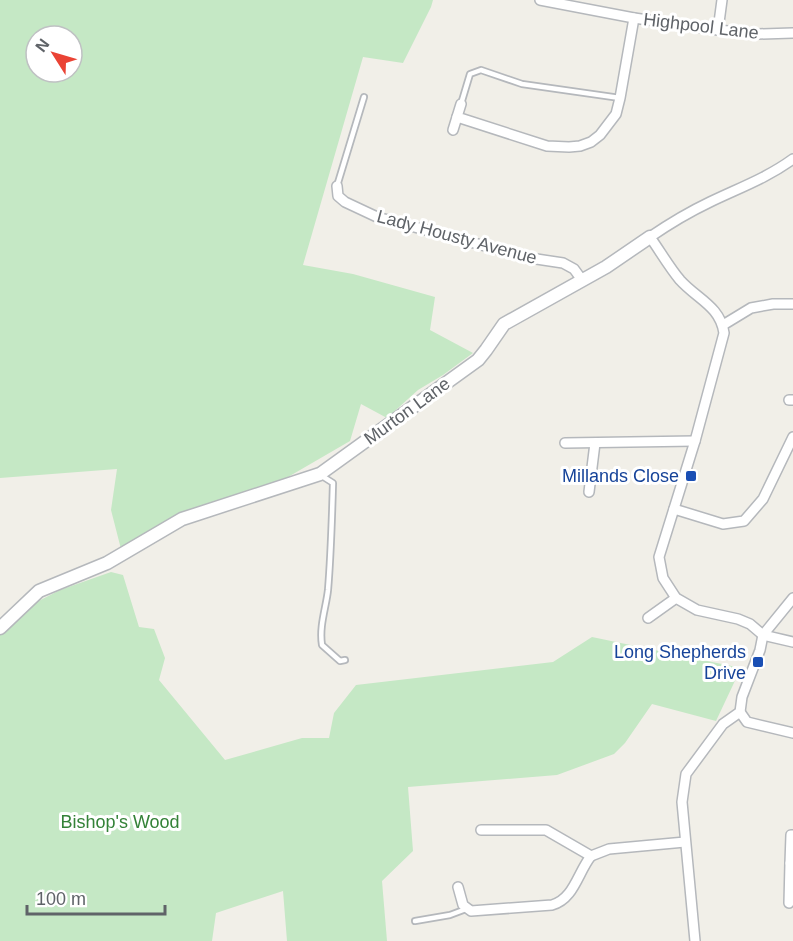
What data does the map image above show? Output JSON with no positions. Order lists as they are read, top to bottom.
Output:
{
  "streets": {
    "street": ["Highpool Lane", "Lady Housty Avenue", "Murton Lane"]
  },
  "crossings": [
    ["Lady Housty Avenue", "Murton Lane"]
  ],
  "parks": ["Bishop's Wood"],
  "places": {
    "transit": ["Millands Close", "Long Shepherds Drive"]
  },
  "scale_bar": "100 m",
  "north": "top left"
}
